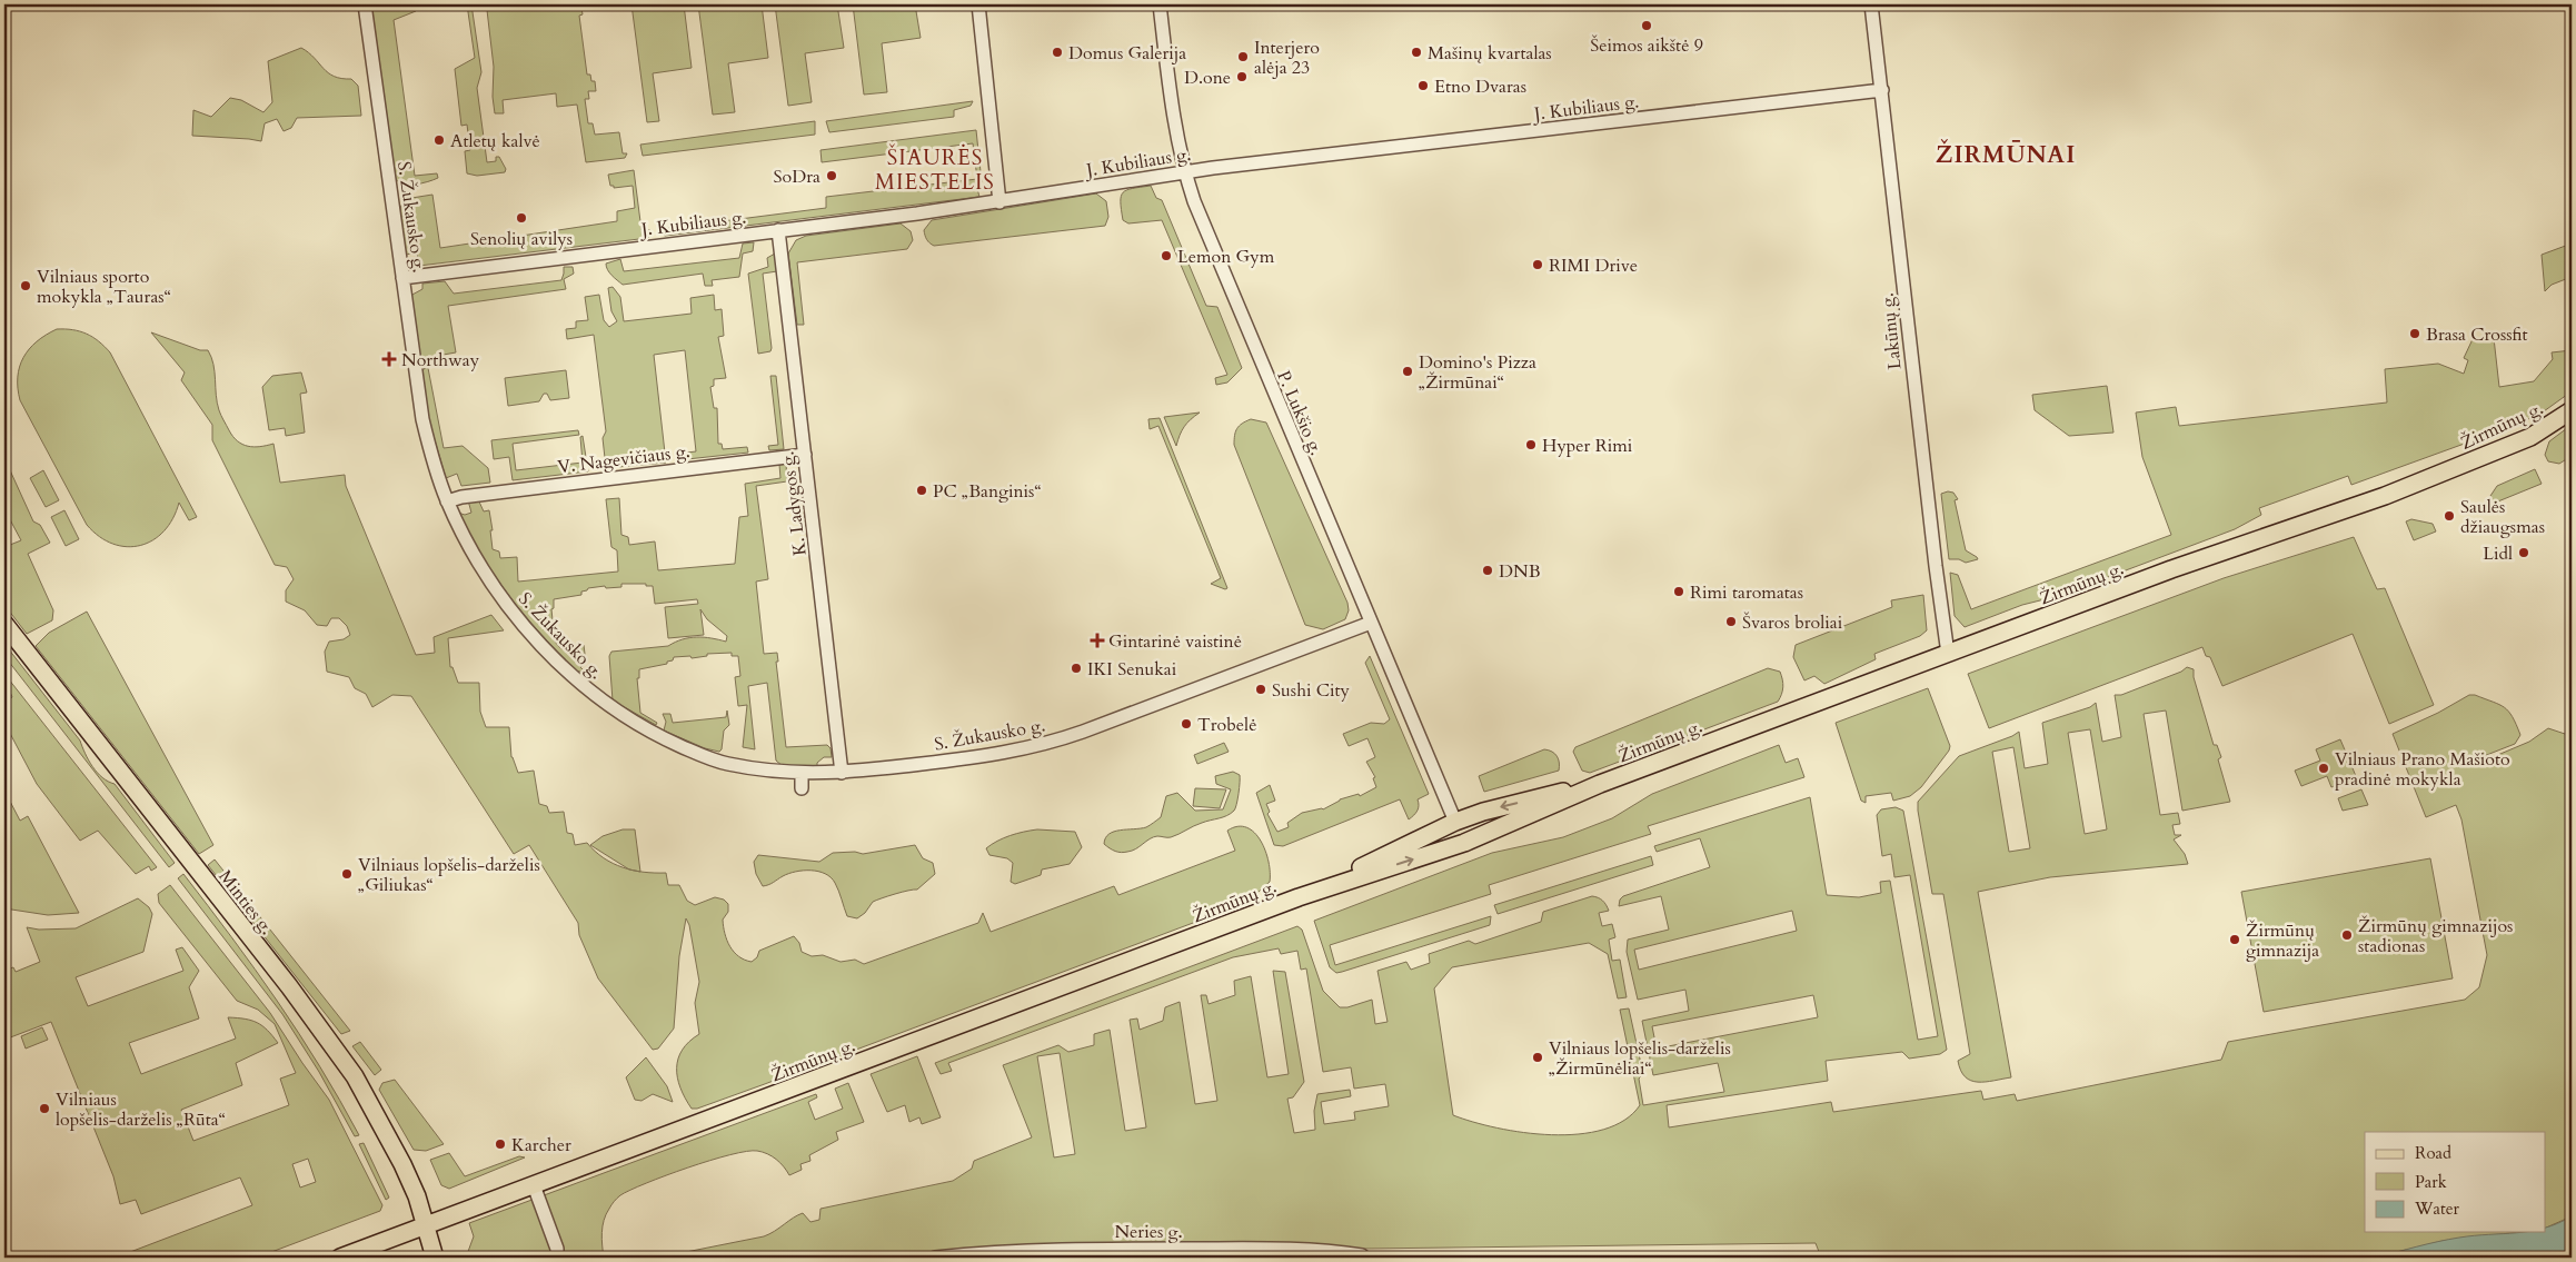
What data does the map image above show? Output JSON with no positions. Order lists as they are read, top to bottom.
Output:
{
  "streets": {
    "main road": ["Žirmūnų g.", "Minties g."],
    "street": [
      "J. Kubiliaus g.",
      "S. Žukausko g.",
      "Lakūnų g.",
      "P. Lukšio g.",
      "V. Nagevičiaus g.",
      "K. Ladygos g.",
      "Neries g."
    ]
  },
  "crossings": [
    ["J. Kubiliaus g.", "S. Žukausko g."],
    ["J. Kubiliaus g.", "Lakūnų g."],
    ["J. Kubiliaus g.", "P. Lukšio g."],
    ["J. Kubiliaus g.", "K. Ladygos g."],
    ["S. Žukausko g.", "P. Lukšio g."],
    ["S. Žukausko g.", "V. Nagevičiaus g."],
    ["S. Žukausko g.", "K. Ladygos g."],
    ["Lakūnų g.", "Žirmūnų g."],
    ["P. Lukšio g.", "Žirmūnų g."],
    ["Žirmūnų g.", "Minties g."],
    ["V. Nagevičiaus g.", "K. Ladygos g."]
  ],
  "districts": ["ŽIRMŪNAI", "ŠIAURĖS MIESTELIS"],
  "places": {
    "other": [
      "Šeimos aikštė 9",
      "Domus Galerija",
      "Mašinų kvartalas",
      "Interjero alėja 23",
      "D.one",
      "Etno Dvaras",
      "Atletų kalvė",
      "SoDra",
      "Senolių avilys",
      "Lemon Gym",
      "RIMI Drive",
      "Vilniaus sporto mokykla „Tauras“",
      "Brasa Crossfit",
      "Domino's Pizza „Žirmūnai“",
      "Hyper Rimi",
      "PC „Banginis“",
      "Saulės džiaugsmas",
      "Lidl",
      "DNB",
      "Rimi taromatas",
      "Švaros broliai",
      "IKI Senukai",
      "Sushi City",
      "Trobelė",
      "Vilniaus Prano Mašioto pradinė mokykla",
      "Vilniaus lopšelis-darželis „Giliukas“",
      "Žirmūnų gimnazijos stadionas",
      "Žirmūnų gimnazija",
      "Vilniaus lopšelis-darželis „Žirmūnėliai“",
      "Vilniaus lopšelis-darželis „Rūta“",
      "Karcher"
    ],
    "health": ["Northway", "Gintarinė vaistinė"]
  },
  "legend": ["Road", "Park", "Water"]
}
